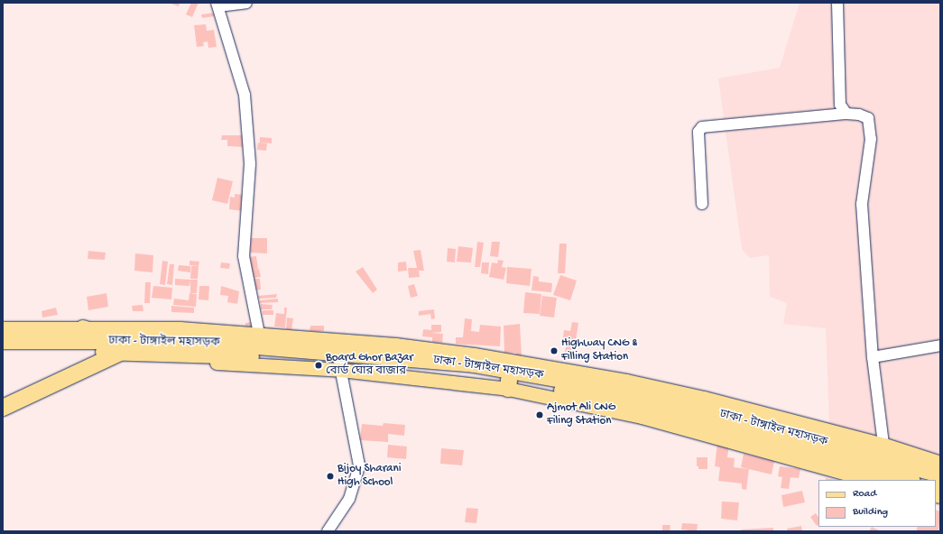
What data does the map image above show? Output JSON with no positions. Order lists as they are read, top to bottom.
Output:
{
  "streets": {
    "highway": ["ঢাকা - টাঙ্গাইল মহাসড়ক"]
  },
  "places": [
    "Highway CNG & Filling Station",
    "Board Ghor Bazar বোর্ড ঘোর বাজার",
    "Ajmot Ali CNG Filing Station",
    "Bijoy Sharani High School"
  ],
  "legend": ["Road", "Building"]
}
